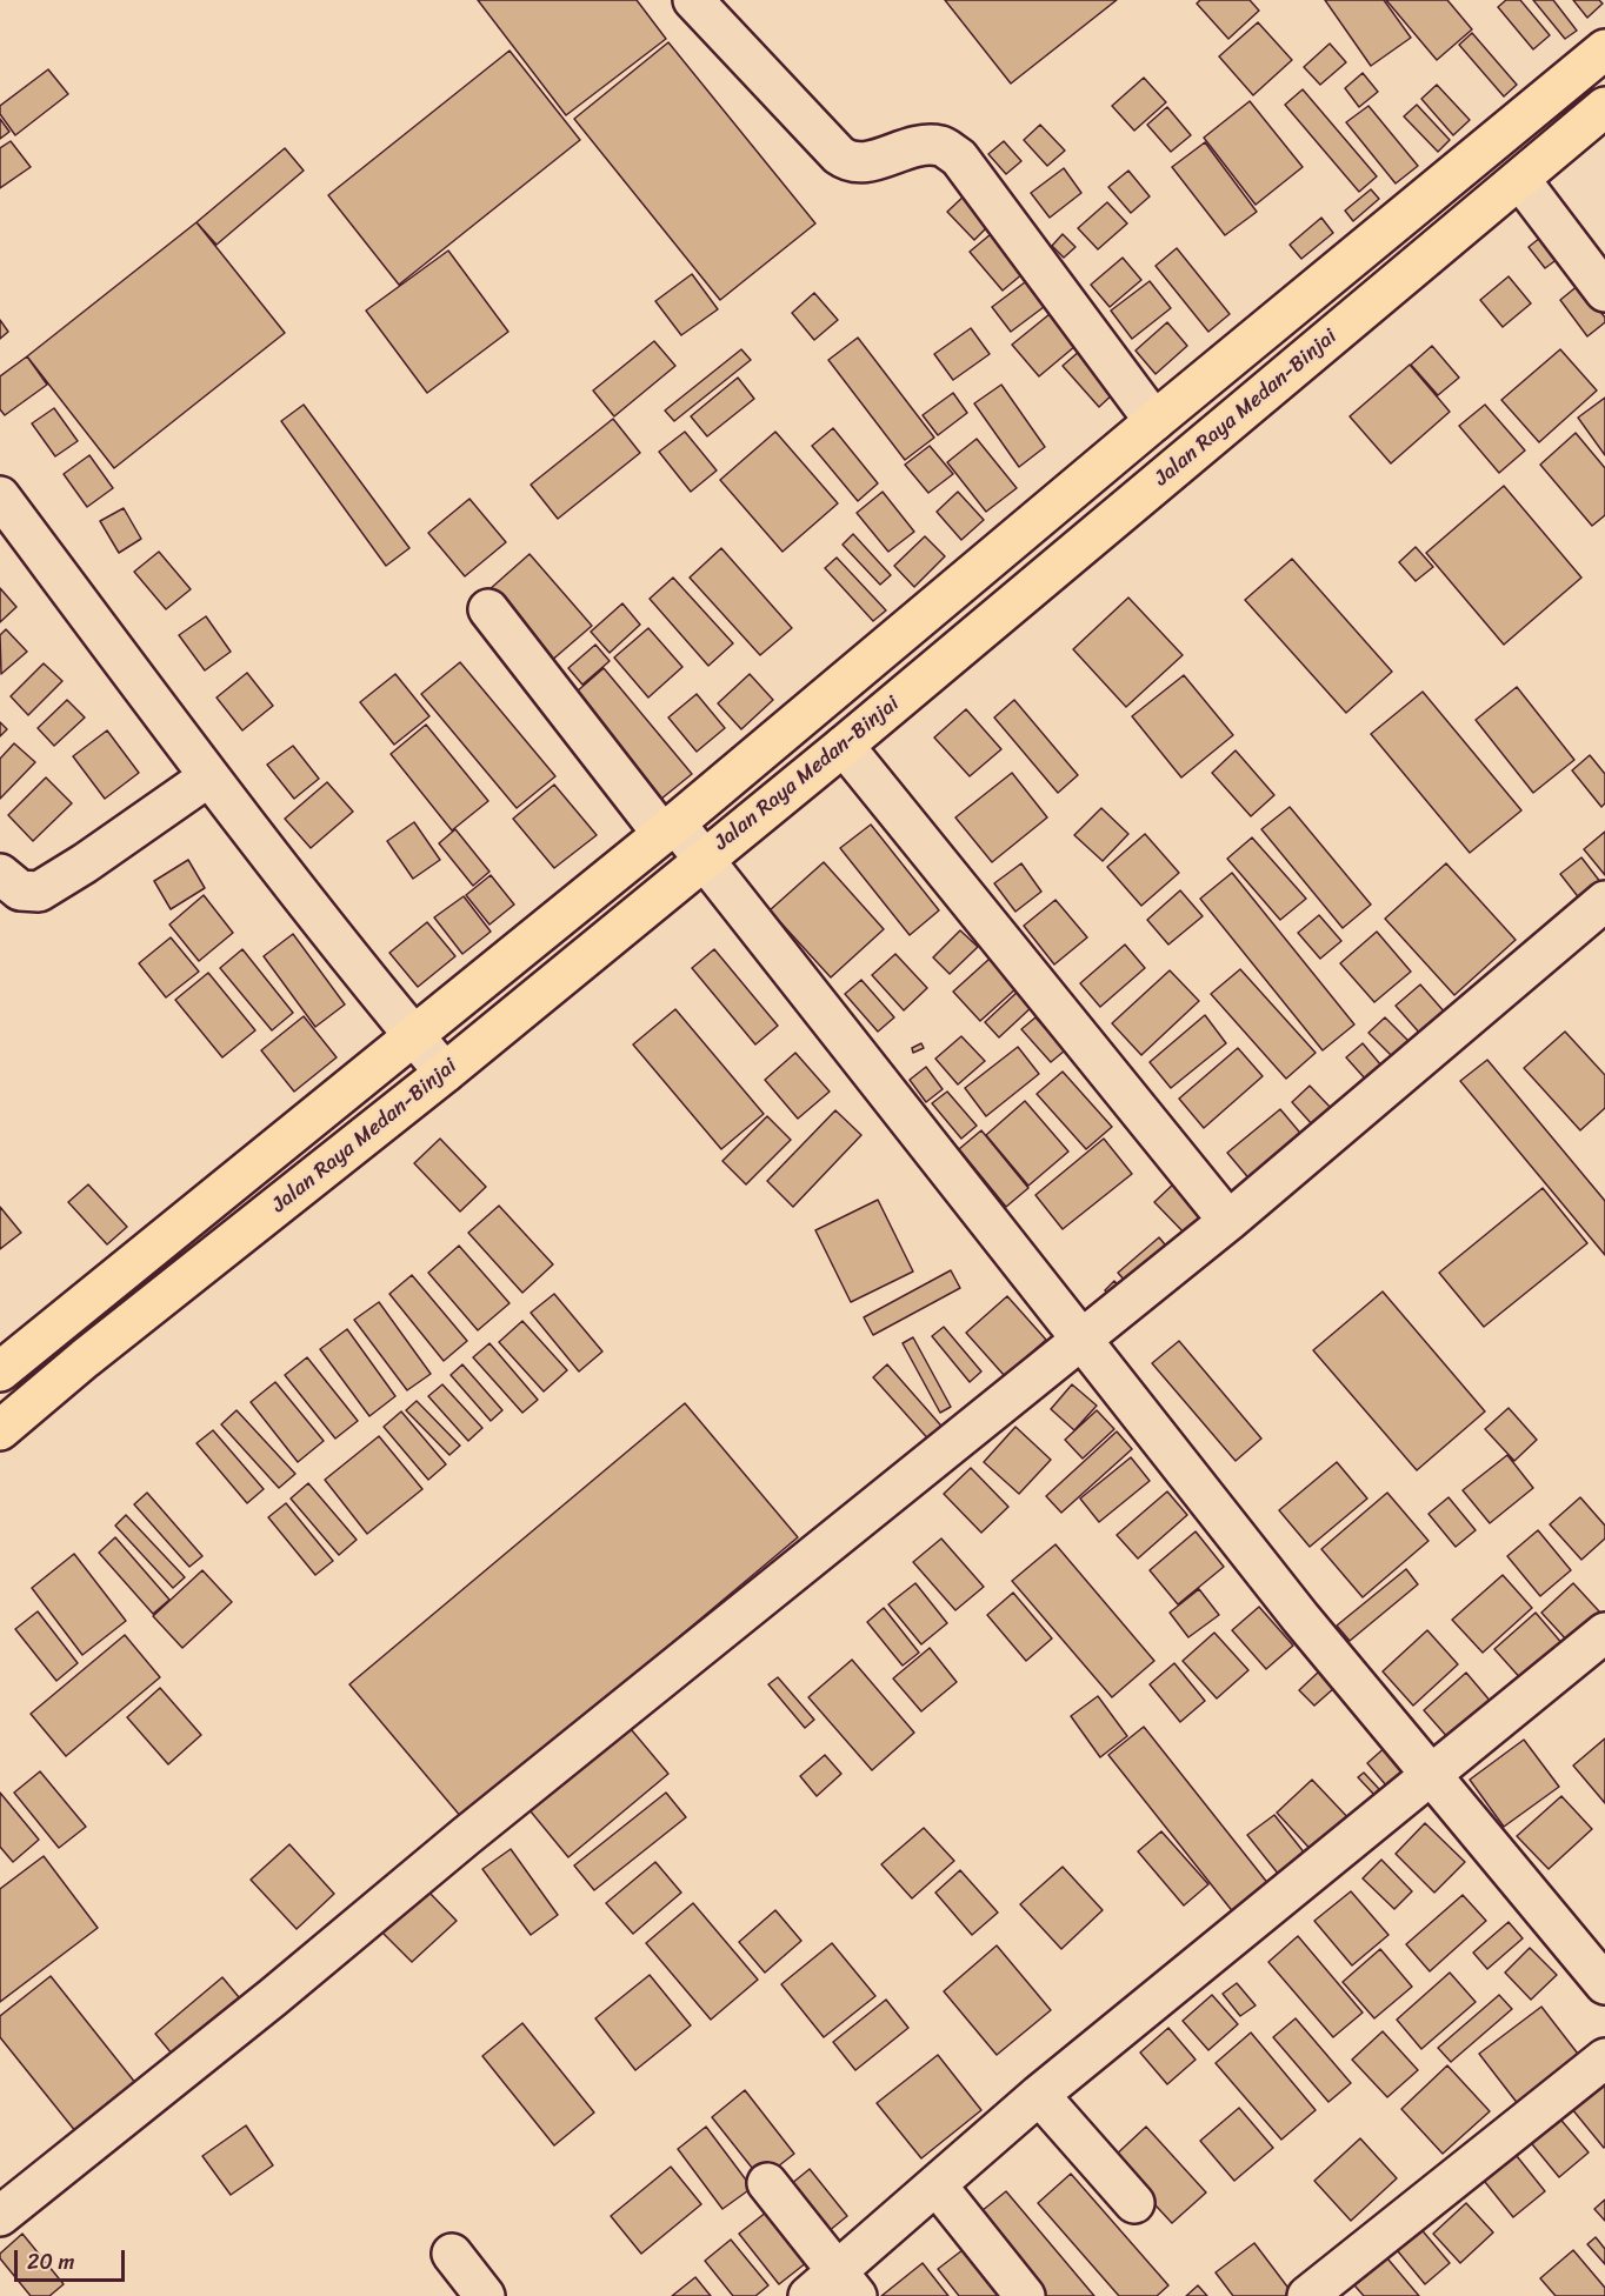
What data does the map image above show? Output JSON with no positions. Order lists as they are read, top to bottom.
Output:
{
  "streets": {
    "highway": ["Jalan Raya Medan-Binjai"]
  },
  "scale_bar": "20 m"
}
